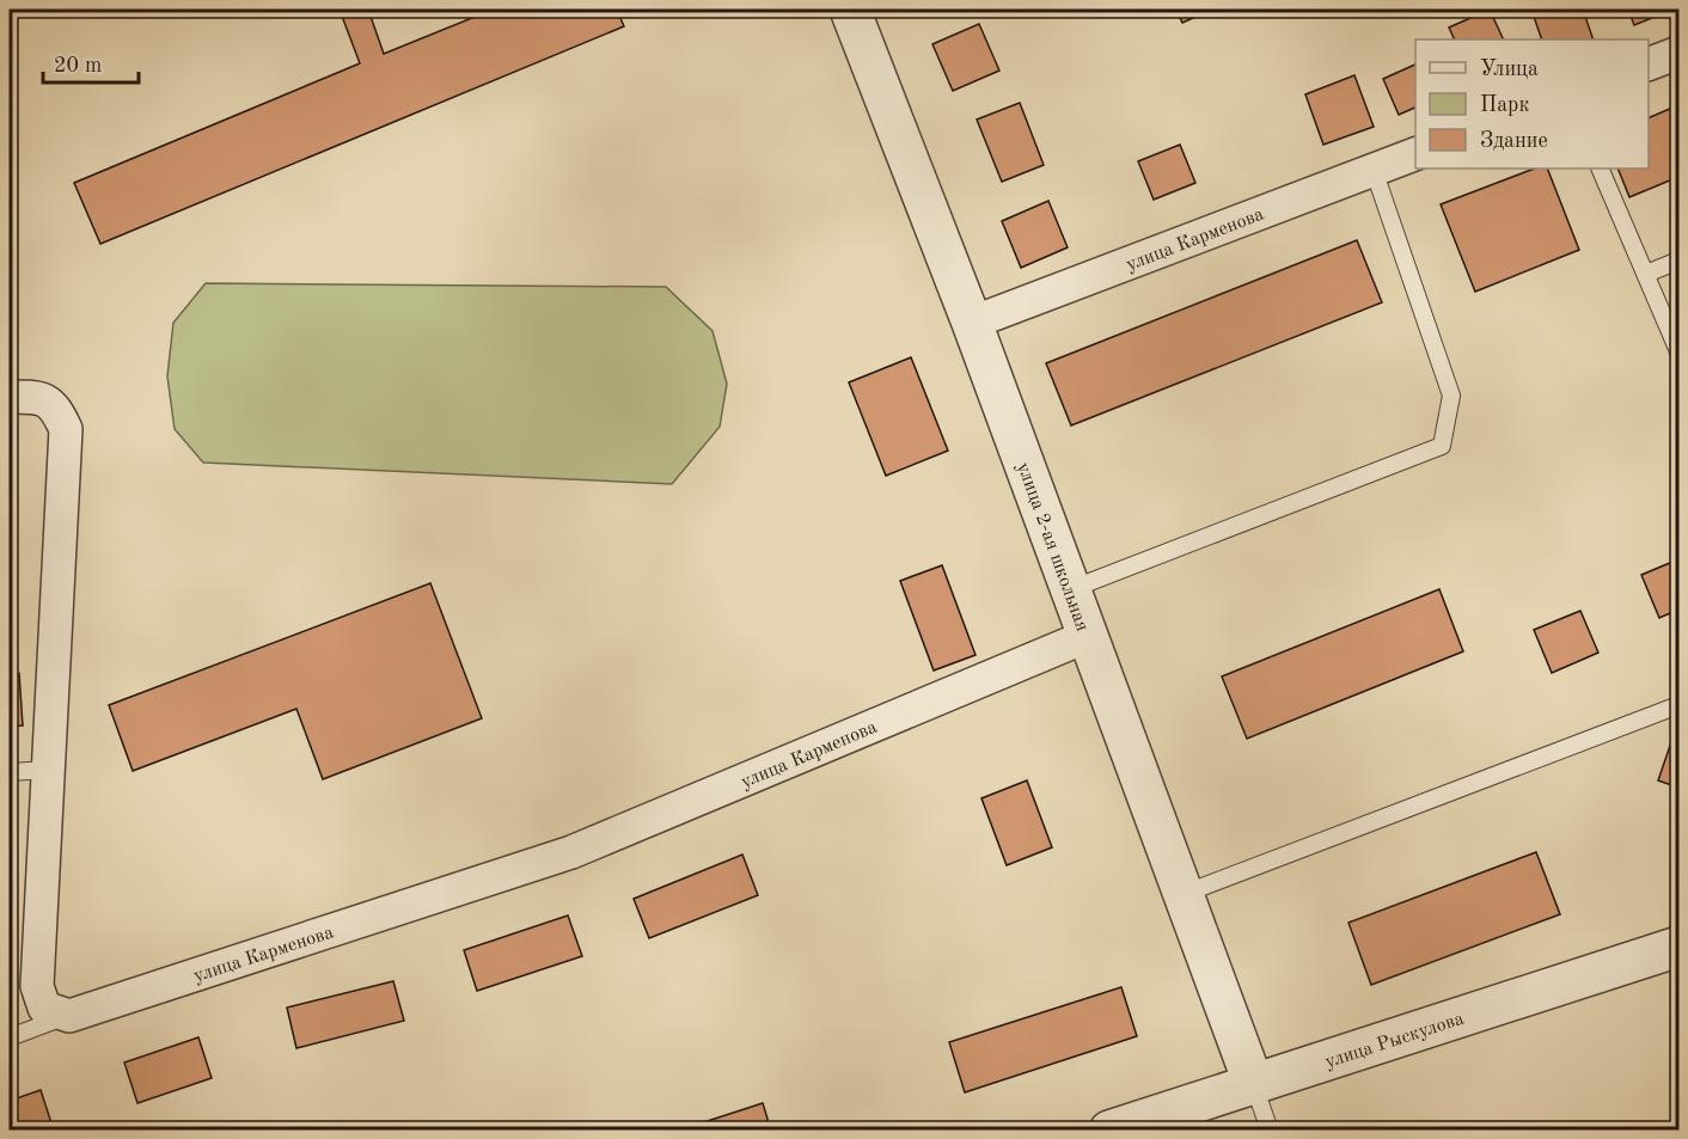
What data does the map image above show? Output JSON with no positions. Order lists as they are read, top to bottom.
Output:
{
  "streets": {
    "street": ["улица Карменова", "улица 2-ая школьная", "улица Рыскулова"]
  },
  "crossings": [
    ["улица Карменова", "улица 2-ая школьная"],
    ["улица 2-ая школьная", "улица Рыскулова"]
  ],
  "legend": ["Улица", "Парк", "Здание"],
  "scale_bar": "20 m"
}
